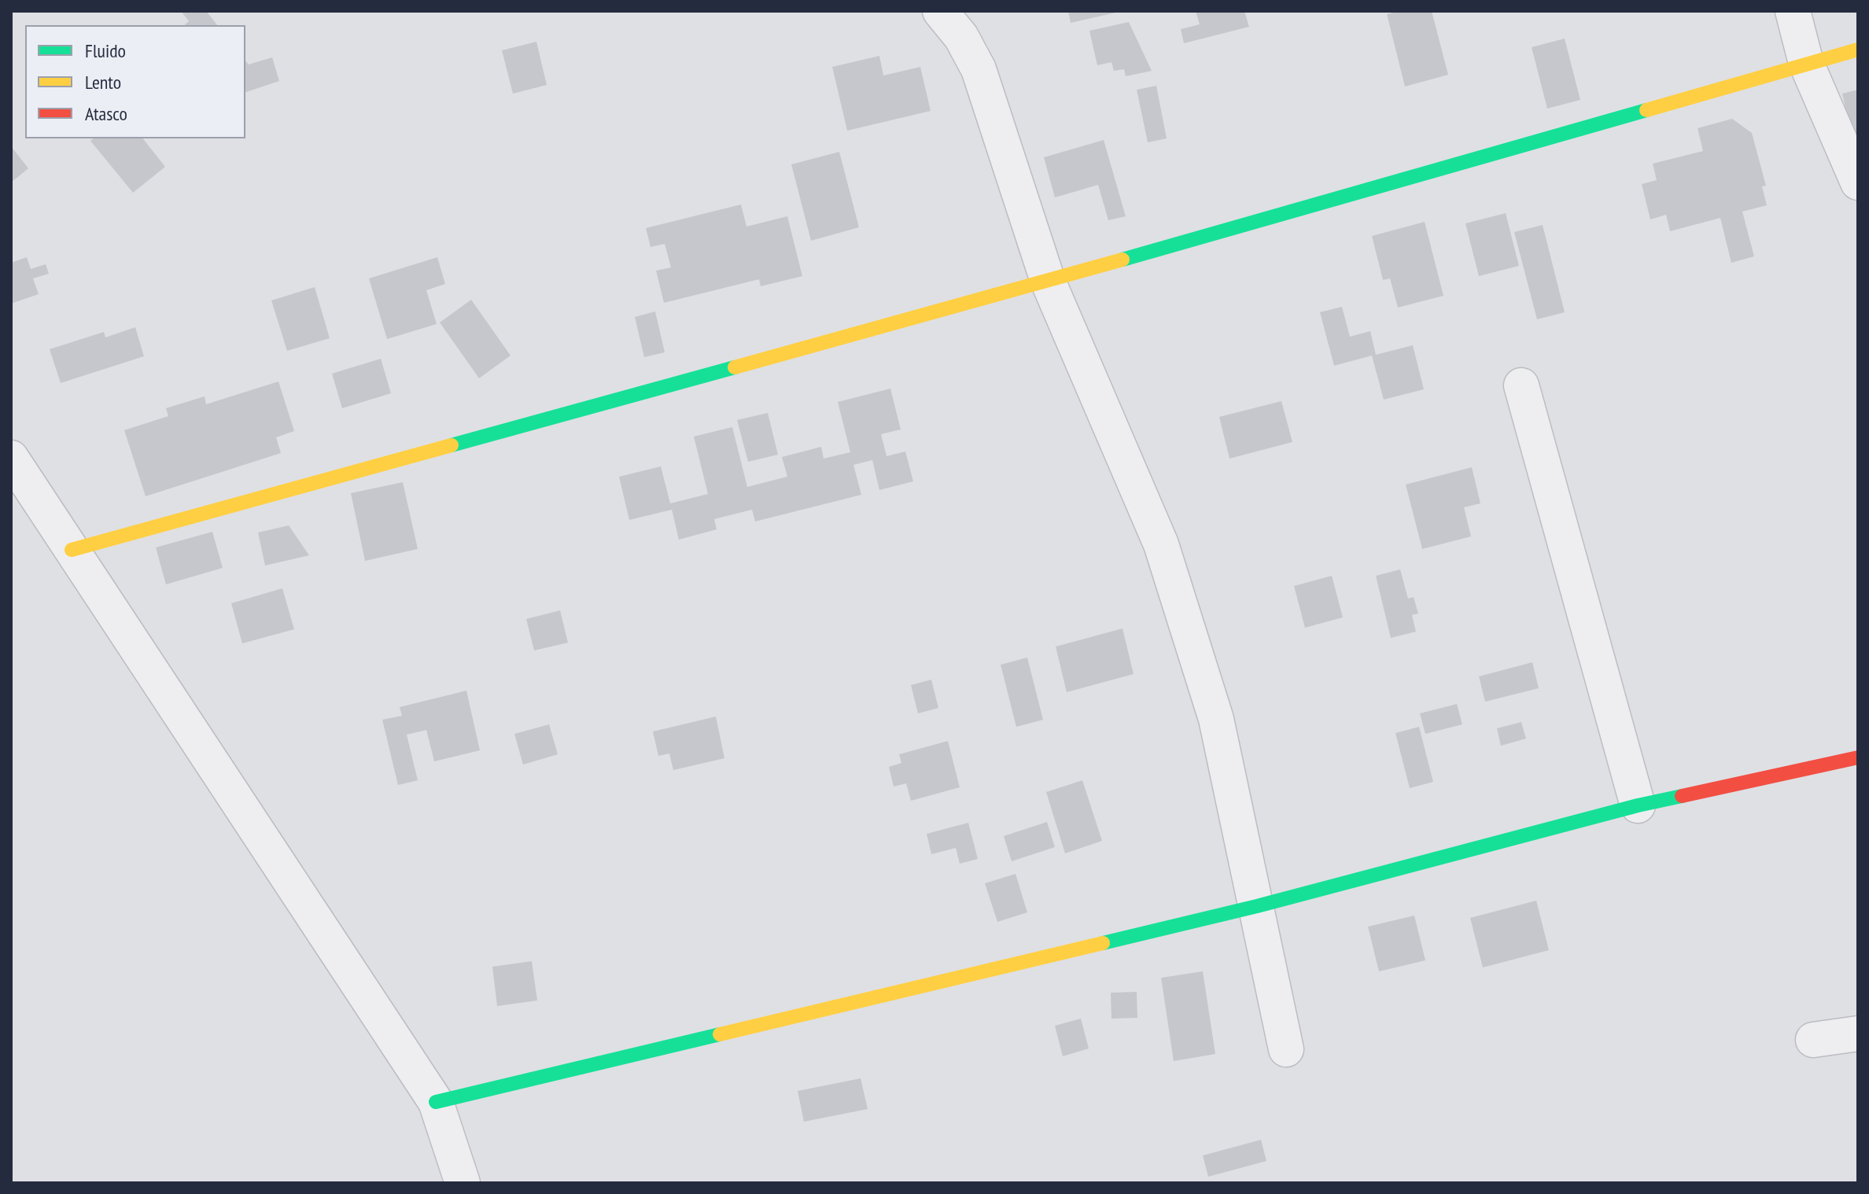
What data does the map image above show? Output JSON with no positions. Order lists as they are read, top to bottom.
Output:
{
  "legend": ["Fluido", "Lento", "Atasco"]
}
